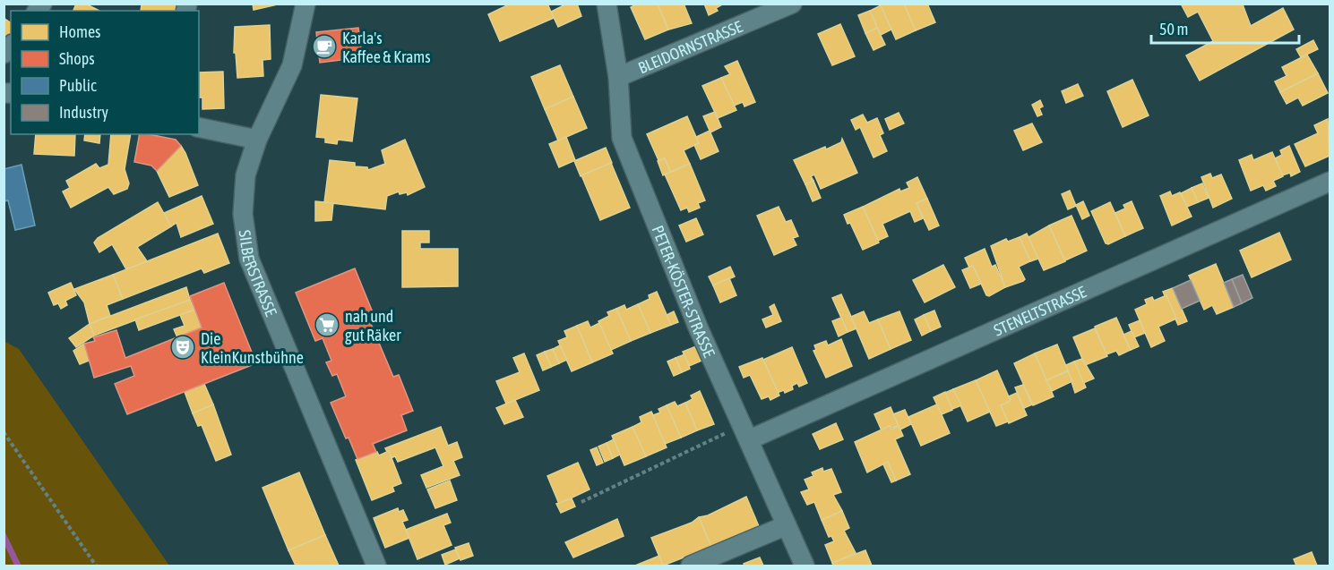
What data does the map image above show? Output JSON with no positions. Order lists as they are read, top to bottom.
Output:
{
  "streets": {
    "street": [
      "BLEIDORNSTRASSE",
      "SILBERSTRASSE",
      "PETER-KÖSTER-STRASSE",
      "STENELTSTRASSE"
    ]
  },
  "crossings": [
    ["BLEIDORNSTRASSE", "PETER-KÖSTER-STRASSE"],
    ["PETER-KÖSTER-STRASSE", "STENELTSTRASSE"]
  ],
  "places": {
    "cafe": ["Karla's Kaffee & Krams"],
    "supermarket": ["nah und gut Räker"],
    "theatre": ["Die KleinKunstbühne"]
  },
  "legend": [
    "Homes",
    "Shops",
    "Public",
    "Industry"
  ],
  "scale_bar": "50 m"
}
